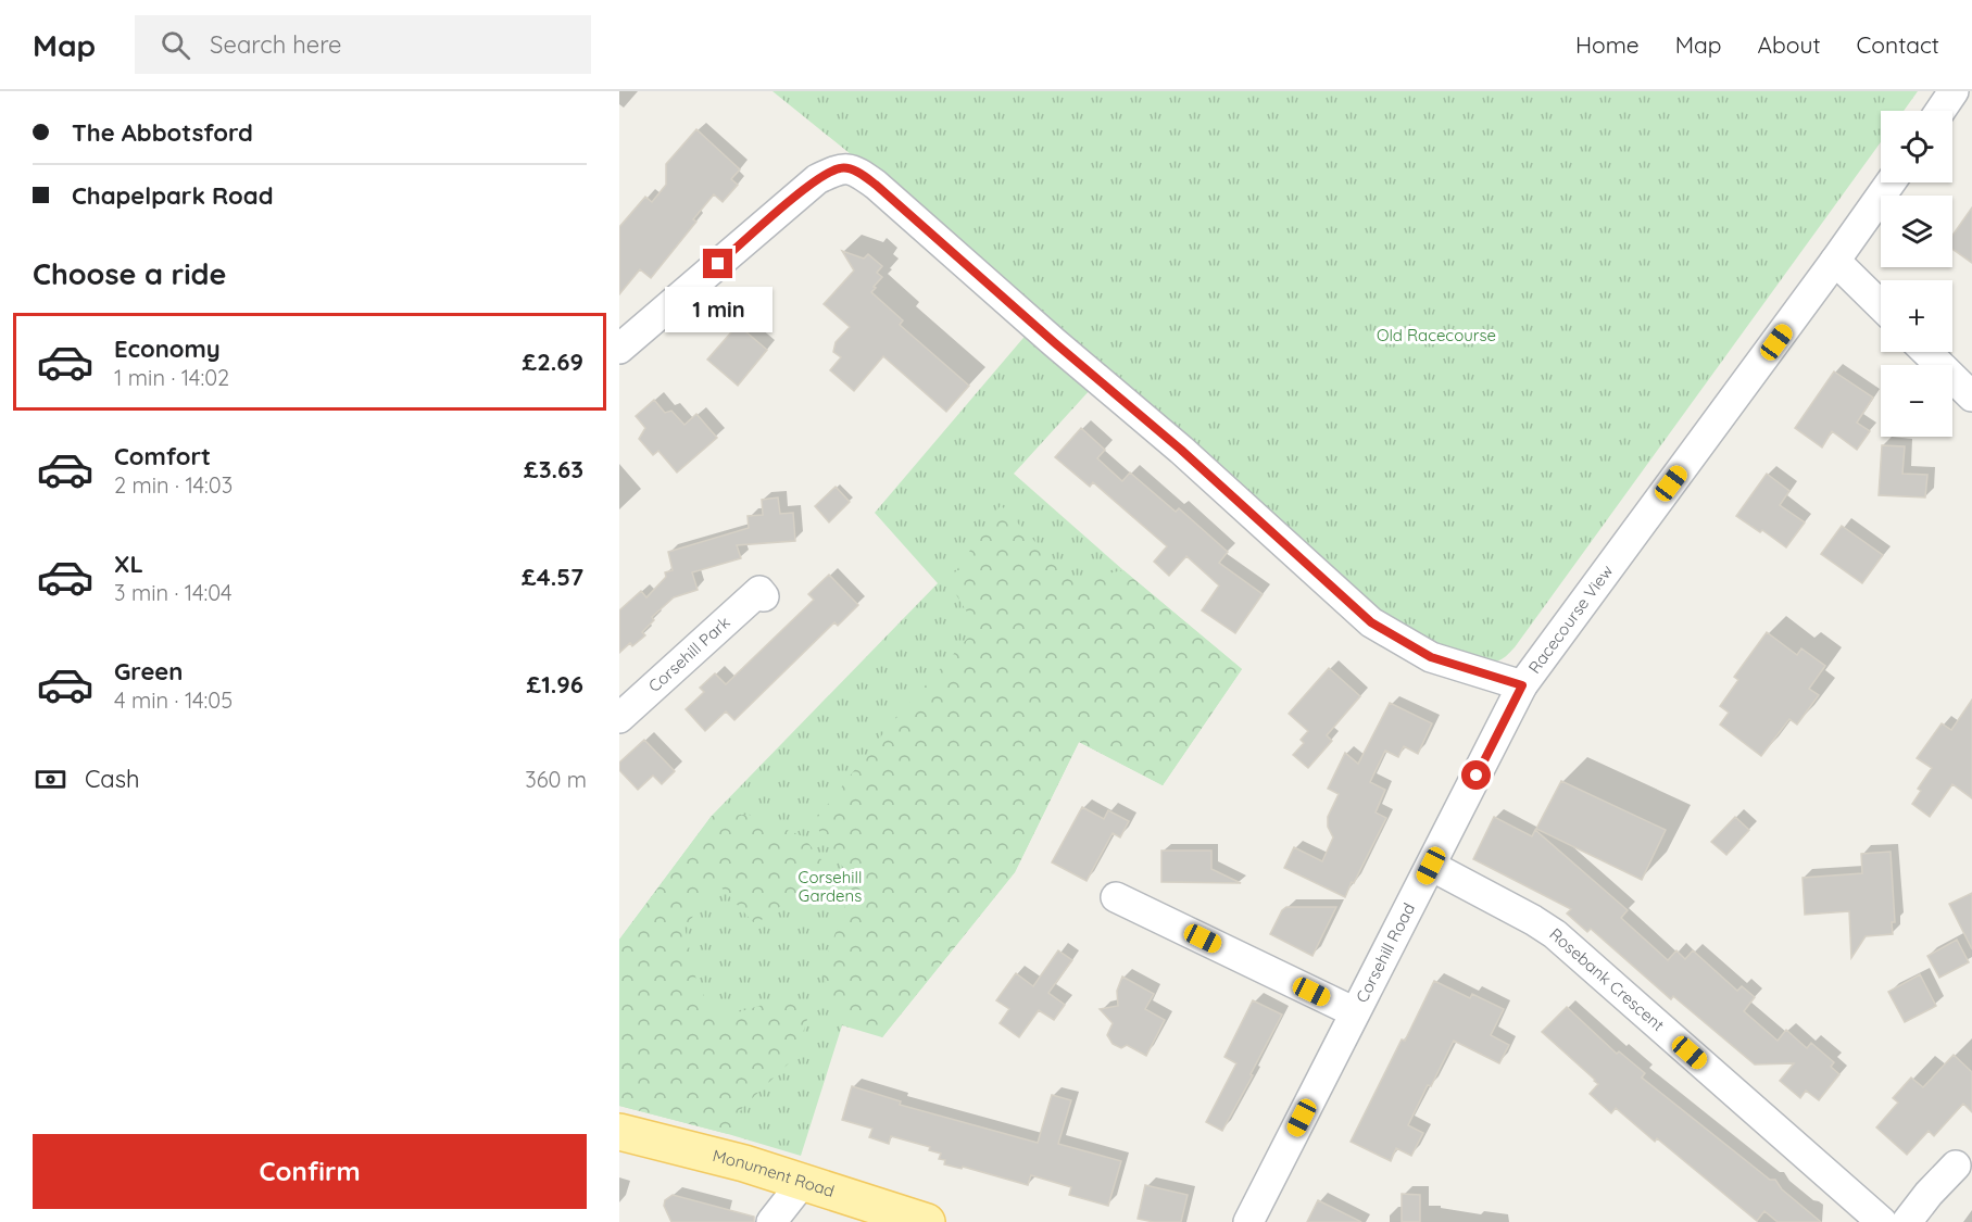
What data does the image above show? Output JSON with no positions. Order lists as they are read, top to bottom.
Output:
{
  "streets": {
    "main road": ["Monument Road"],
    "street": [
      "Racecourse View",
      "Corsehill Park",
      "Corsehill Road",
      "Rosebank Crescent"
    ]
  },
  "crossings": [
    ["Racecourse View", "Corsehill Road"],
    ["Corsehill Road", "Rosebank Crescent"]
  ],
  "parks": ["Old Racecourse", "Corsehill Gardens"],
  "page": {
    "header": "Map",
    "search": "Search here",
    "nav": [
      "Home",
      "Map",
      "About",
      "Contact"
    ],
    "banner": ["The Abbotsford", "Chapelpark Road"],
    "map_buttons": ["+", "−"],
    "heading": "Choose a ride",
    "bubble": "1 min",
    "list": [
      {
        "name": "Economy",
        "note": "1 min · 14:02",
        "value": "£2.69"
      },
      {
        "name": "Comfort",
        "note": "2 min · 14:03",
        "value": "£3.63"
      },
      {
        "name": "XL",
        "note": "3 min · 14:04",
        "value": "£4.57"
      },
      {
        "name": "Green",
        "note": "4 min · 14:05",
        "value": "£1.96"
      }
    ],
    "pay": ["Cash", "360 m"],
    "buttons": "Confirm"
  }
}
